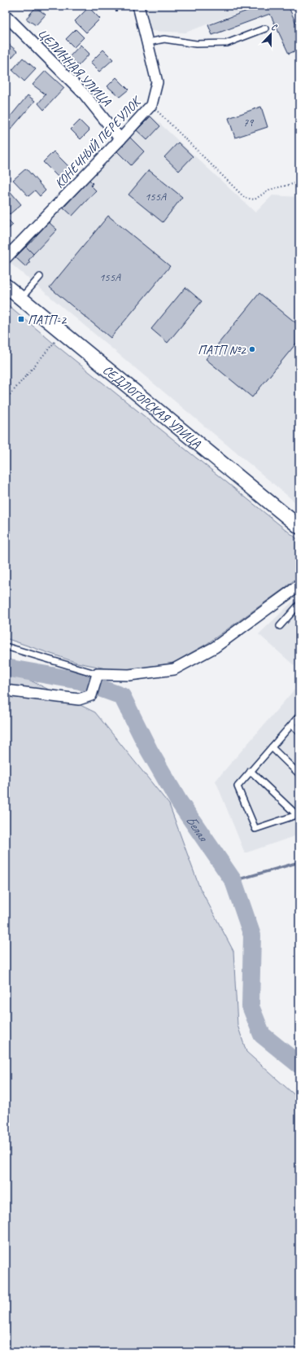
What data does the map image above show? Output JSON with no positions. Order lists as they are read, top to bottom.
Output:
{
  "streets": {
    "street": ["ЦЕЛИННАЯ УЛИЦА", "КОНЕЧНЫЙ ПЕРЕУЛОК", "СЕДЛОГОРСКАЯ УЛИЦА"]
  },
  "crossings": [
    ["ЦЕЛИННАЯ УЛИЦА", "КОНЕЧНЫЙ ПЕРЕУЛОК"]
  ],
  "water": ["Белая"],
  "places": {
    "transit": ["ПАТП-2"],
    "other": ["ПАТП №2"]
  },
  "house_numbers": ["79", "155А", "155А"],
  "north": "top"
}
